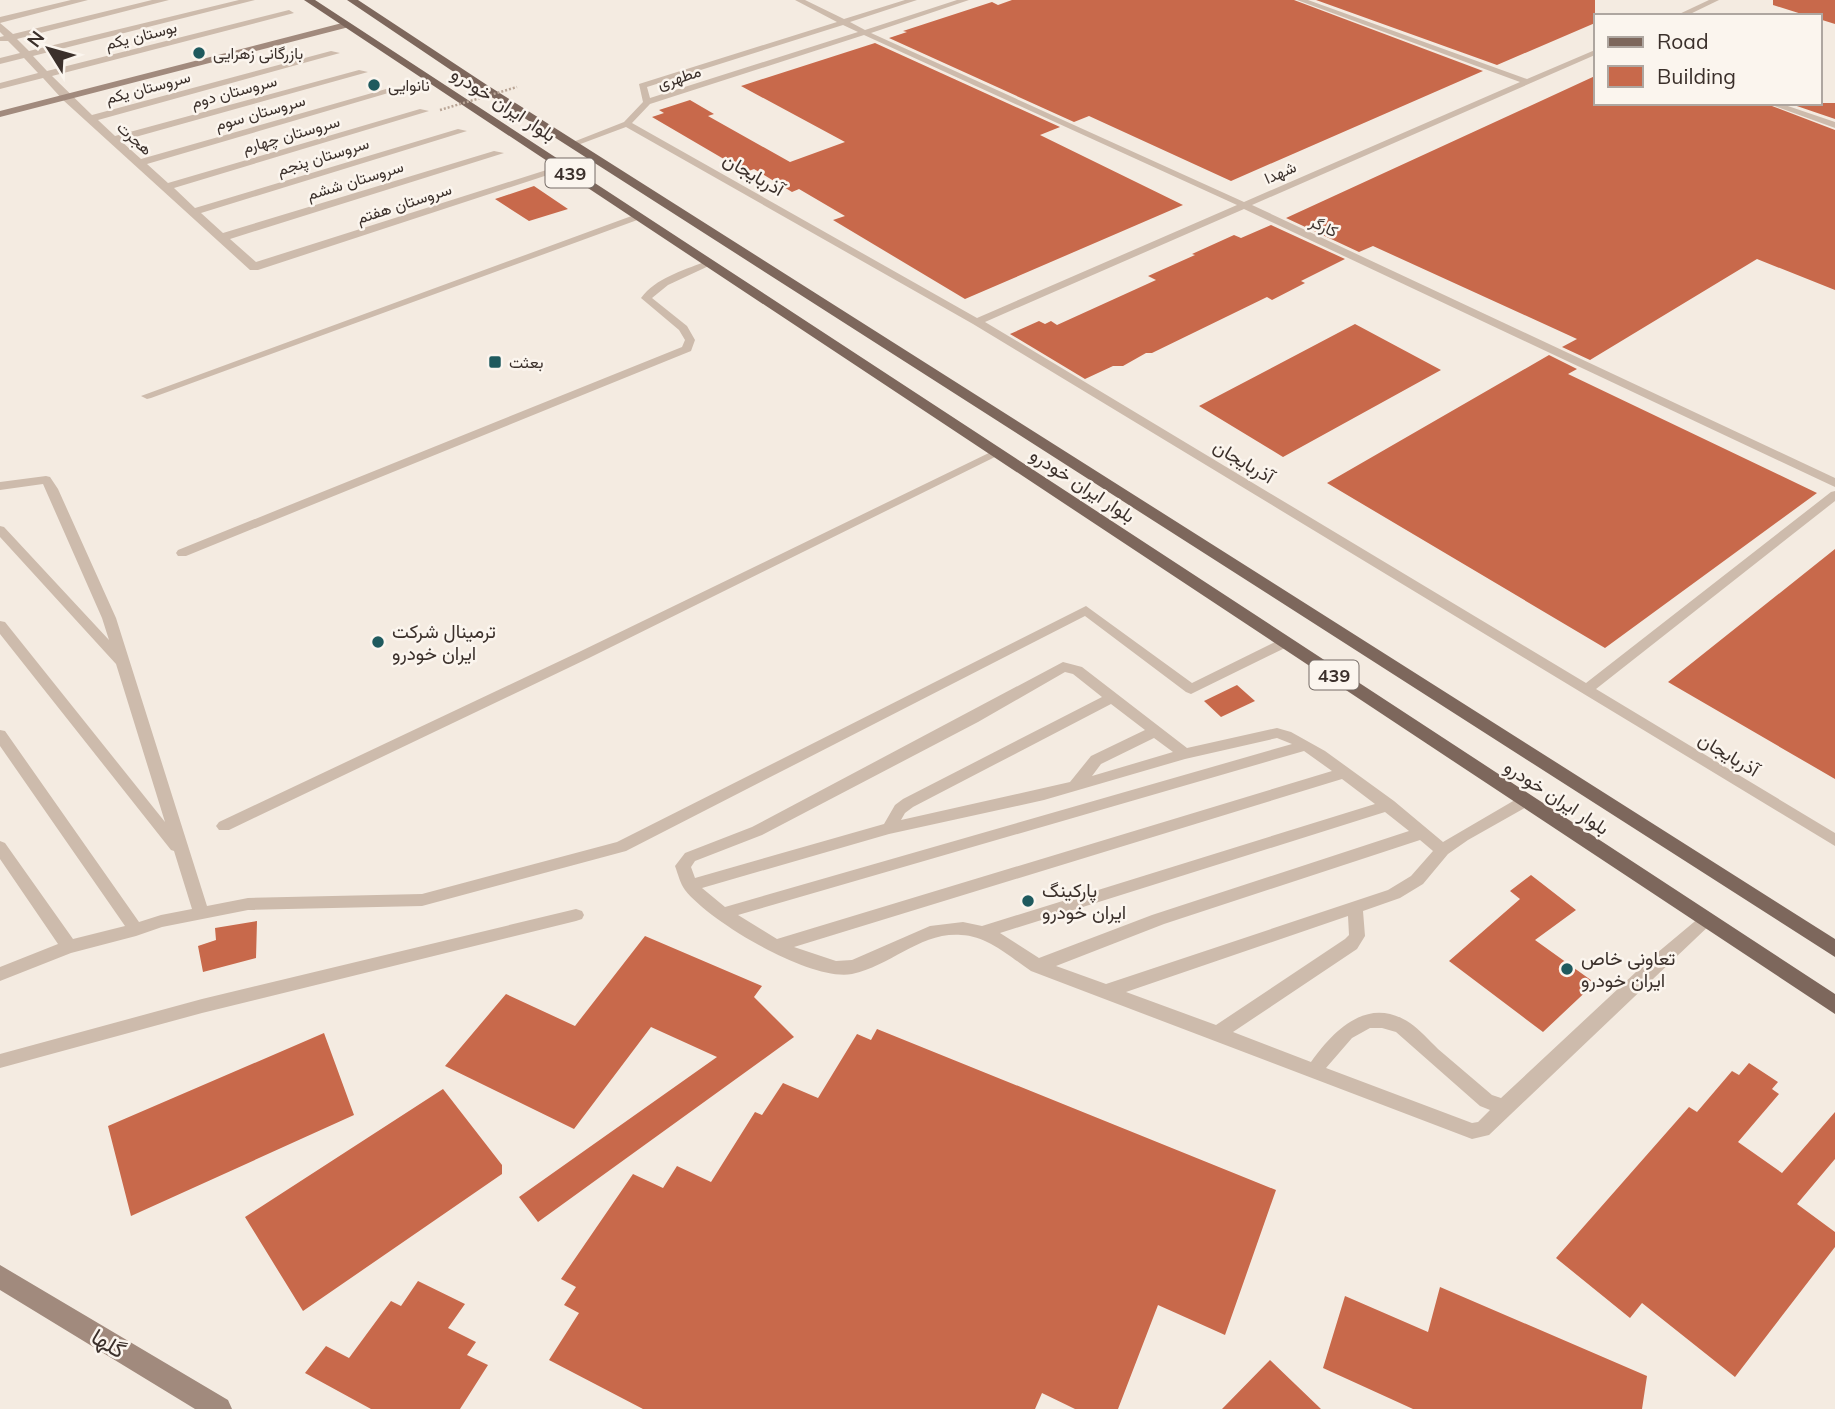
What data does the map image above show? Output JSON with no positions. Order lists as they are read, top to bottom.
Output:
{
  "streets": {
    "main road": ["بلوار ایران خودرو", "439"],
    "street": [
      "بوستان یکم",
      "سروستان یکم",
      "سروستان دوم",
      "سروستان سوم",
      "سروستان چهارم",
      "هجرت",
      "سروستان پنجم",
      "سروستان ششم",
      "سروستان هفتم",
      "گلها"
    ],
    "lane": [
      "مطهری",
      "شهدا",
      "آذربایجان",
      "کارگر"
    ]
  },
  "crossings": [
    ["بوستان یکم", "هجرت"],
    ["مطهری", "کارگر"],
    ["سروستان یکم", "هجرت"],
    ["سروستان دوم", "هجرت"],
    ["بلوار ایران خودرو", "سروستان هفتم"],
    ["سروستان سوم", "هجرت"],
    ["سروستان چهارم", "هجرت"],
    ["هجرت", "سروستان پنجم"],
    ["هجرت", "سروستان ششم"],
    ["هجرت", "سروستان هفتم"],
    ["شهدا", "آذربایجان"],
    ["شهدا", "کارگر"]
  ],
  "places": {
    "other": [
      "بازرگانی زهرایی",
      "نانوایی",
      "ترمینال شرکت ایران خودرو",
      "پارکینگ ایران خودرو",
      "تعاونی خاص ایران خودرو"
    ],
    "transit": ["بعثت"]
  },
  "legend": ["Road", "Building"],
  "north": "top left"
}
